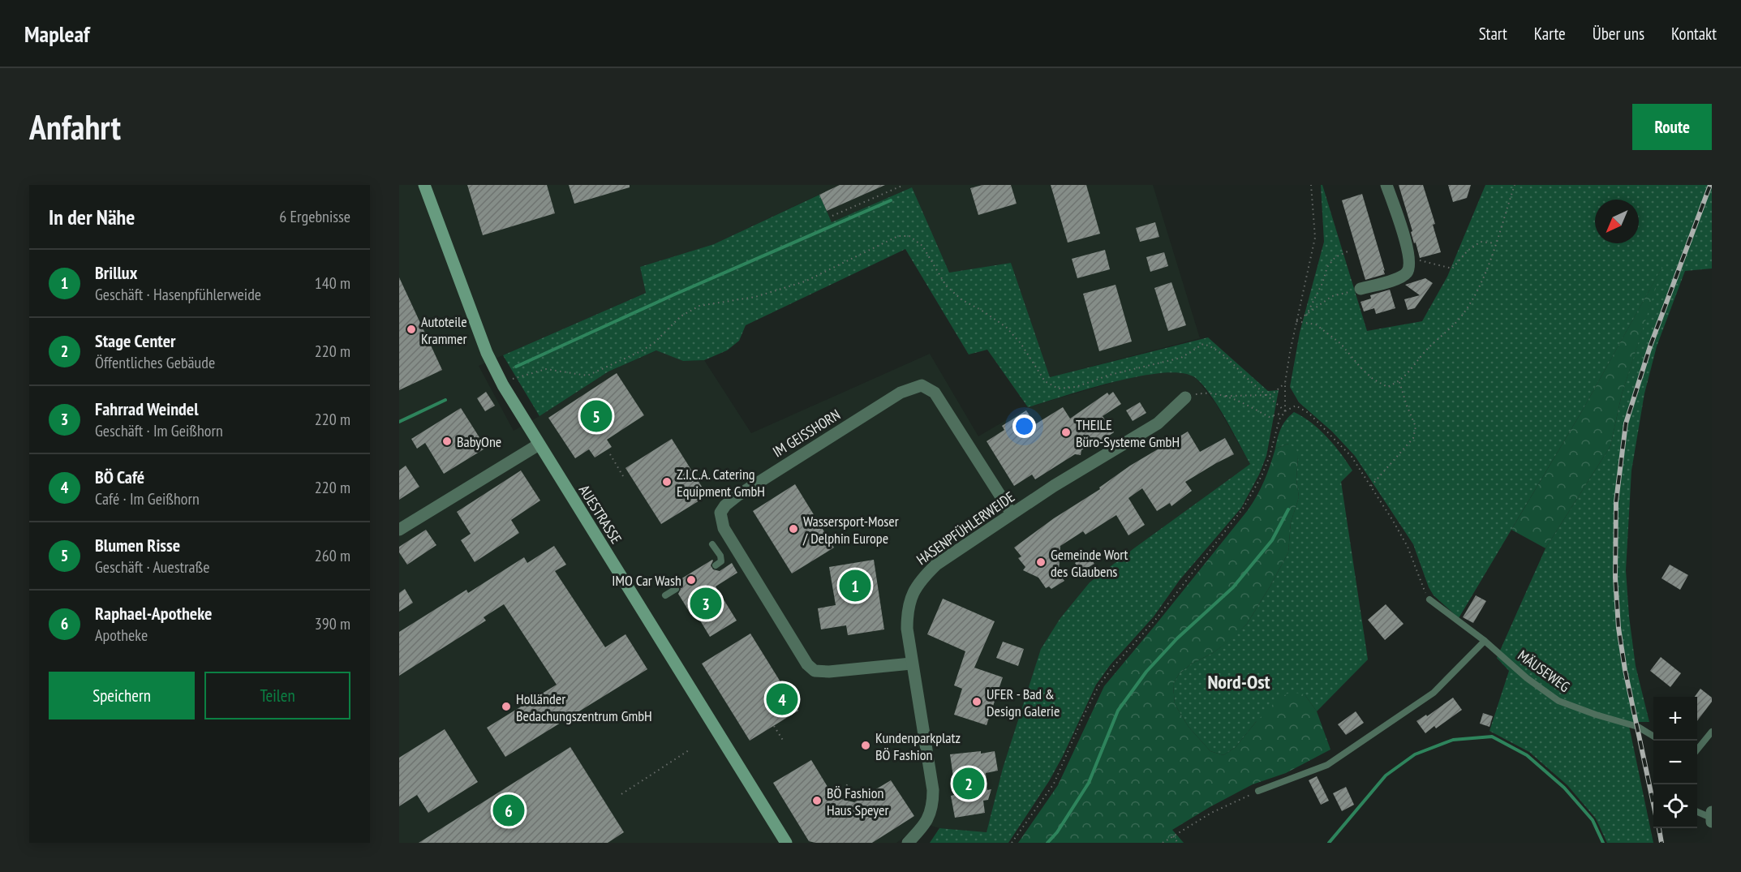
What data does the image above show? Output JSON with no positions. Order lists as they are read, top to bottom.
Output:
{
  "streets": {
    "street": ["IM GEISSHORN", "AUESTRASSE", "HASENPFÜHLERWEIDE"],
    "lane": ["MÄUSEWEG"]
  },
  "crossings": [
    ["IM GEISSHORN", "HASENPFÜHLERWEIDE"]
  ],
  "districts": ["Nord-Ost"],
  "places": [
    "Autoteile Krammer",
    "THEILE Büro-Systeme GmbH",
    "BabyOne",
    "Z.I.C.A. Catering Equipment GmbH",
    "Wassersport-Moser / Delphin Europe",
    "Gemeinde Wort des Glaubens",
    "IMO Car Wash",
    "UFER - Bad & Design Galerie",
    "Holländer Bedachungszentrum GmbH",
    "Kundenparkplatz BÖ Fashion",
    "BÖ Fashion Haus Speyer"
  ],
  "north": "bottom left",
  "page": {
    "header": "Mapleaf",
    "nav": [
      "Start",
      "Karte",
      "Über uns",
      "Kontakt"
    ],
    "buttons": [
      "Route",
      ["Speichern", "Teilen"]
    ],
    "title": "Anfahrt",
    "heading": ["In der Nähe", "6 Ergebnisse"],
    "list": [
      {
        "mark": "1",
        "name": "Brillux",
        "note": "Geschäft · Hasenpfühlerweide",
        "value": "140 m"
      },
      {
        "mark": "2",
        "name": "Stage Center",
        "note": "Öffentliches Gebäude",
        "value": "220 m"
      },
      {
        "mark": "3",
        "name": "Fahrrad Weindel",
        "note": "Geschäft · Im Geißhorn",
        "value": "220 m"
      },
      {
        "mark": "4",
        "name": "BÖ Café",
        "note": "Café · Im Geißhorn",
        "value": "220 m"
      },
      {
        "mark": "5",
        "name": "Blumen Risse",
        "note": "Geschäft · Auestraße",
        "value": "260 m"
      },
      {
        "mark": "6",
        "name": "Raphael-Apotheke",
        "note": "Apotheke",
        "value": "390 m"
      }
    ],
    "pins": [
      "5",
      "1",
      "3",
      "4",
      "2",
      "6"
    ],
    "map_buttons": ["+", "−"]
  }
}
